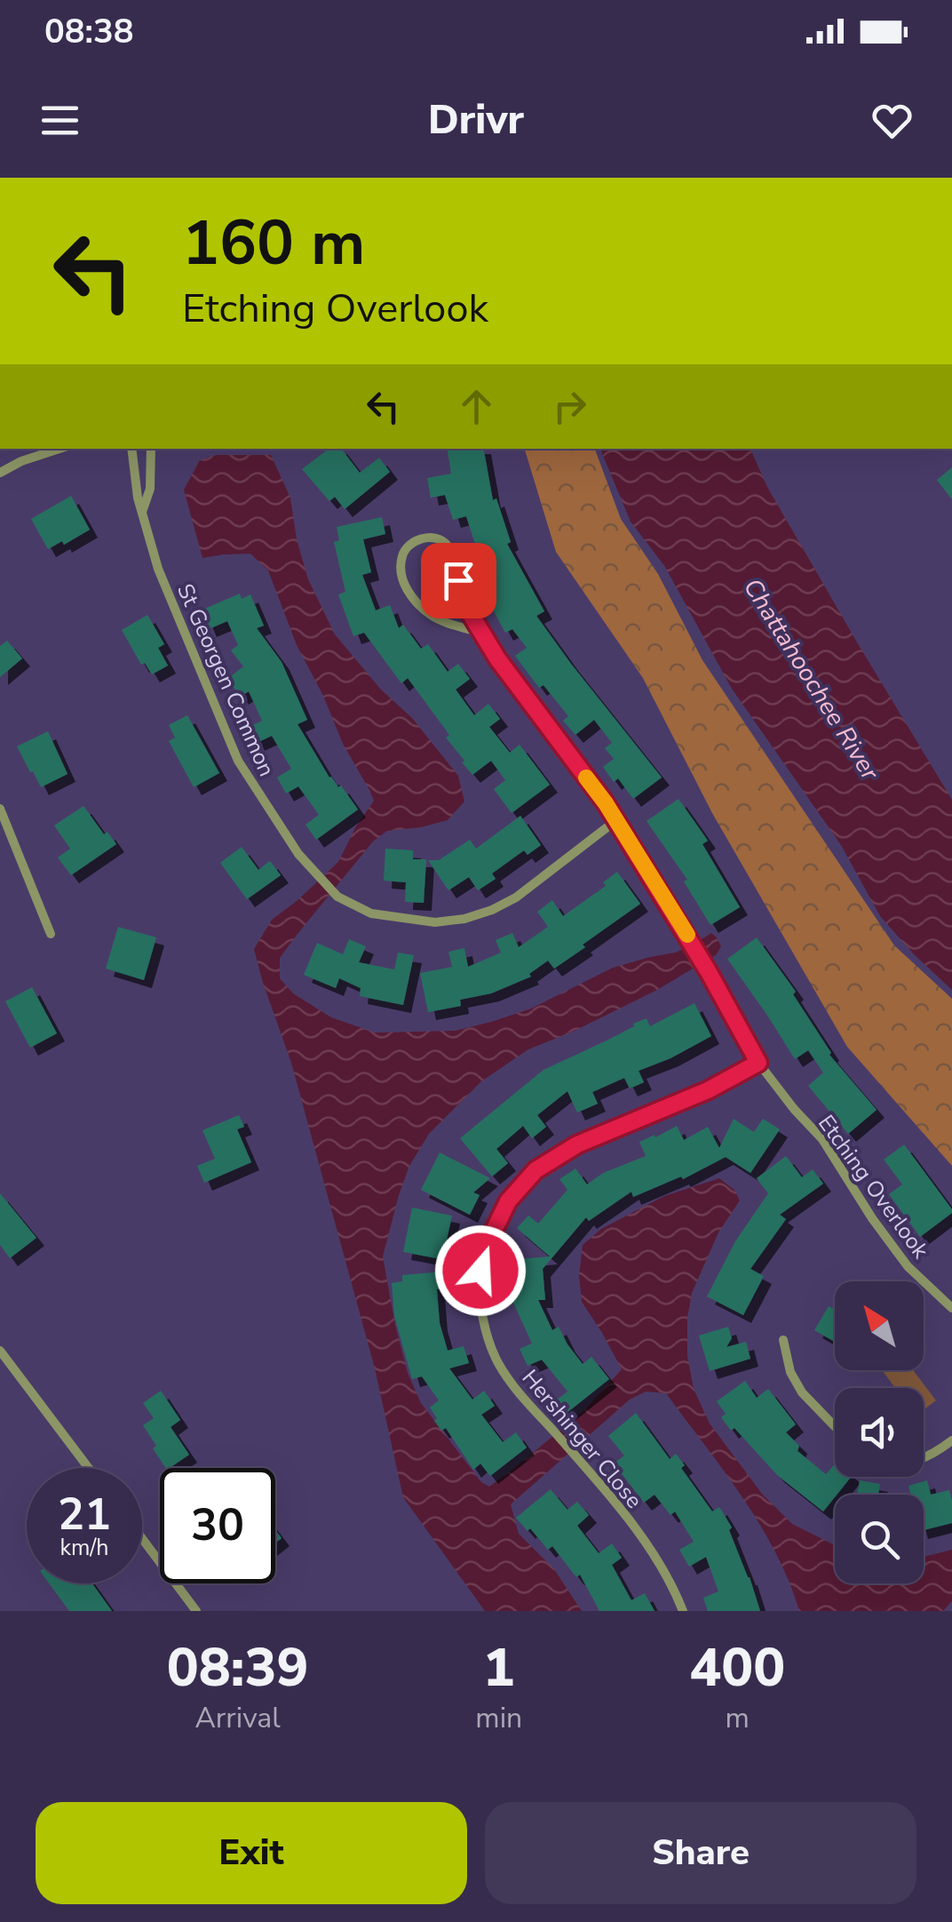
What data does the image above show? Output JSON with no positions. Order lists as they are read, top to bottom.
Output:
{
  "streets": {
    "street": ["St Georgen Common", "Etching Overlook", "Hershinger Close"]
  },
  "crossings": [
    ["St Georgen Common", "Etching Overlook"],
    ["Etching Overlook", "Hershinger Close"]
  ],
  "water": ["Chattahoochee River"],
  "north": "top left",
  "page": {
    "status": "08:38",
    "header": "Drivr",
    "turn": ["160 m", "Etching Overlook"],
    "speed": "21 km/h",
    "limit": "30",
    "eta": [
      "08:39",
      "Arrival",
      "1",
      "min",
      "400",
      "m"
    ],
    "buttons": ["Exit", "Share"]
  }
}
